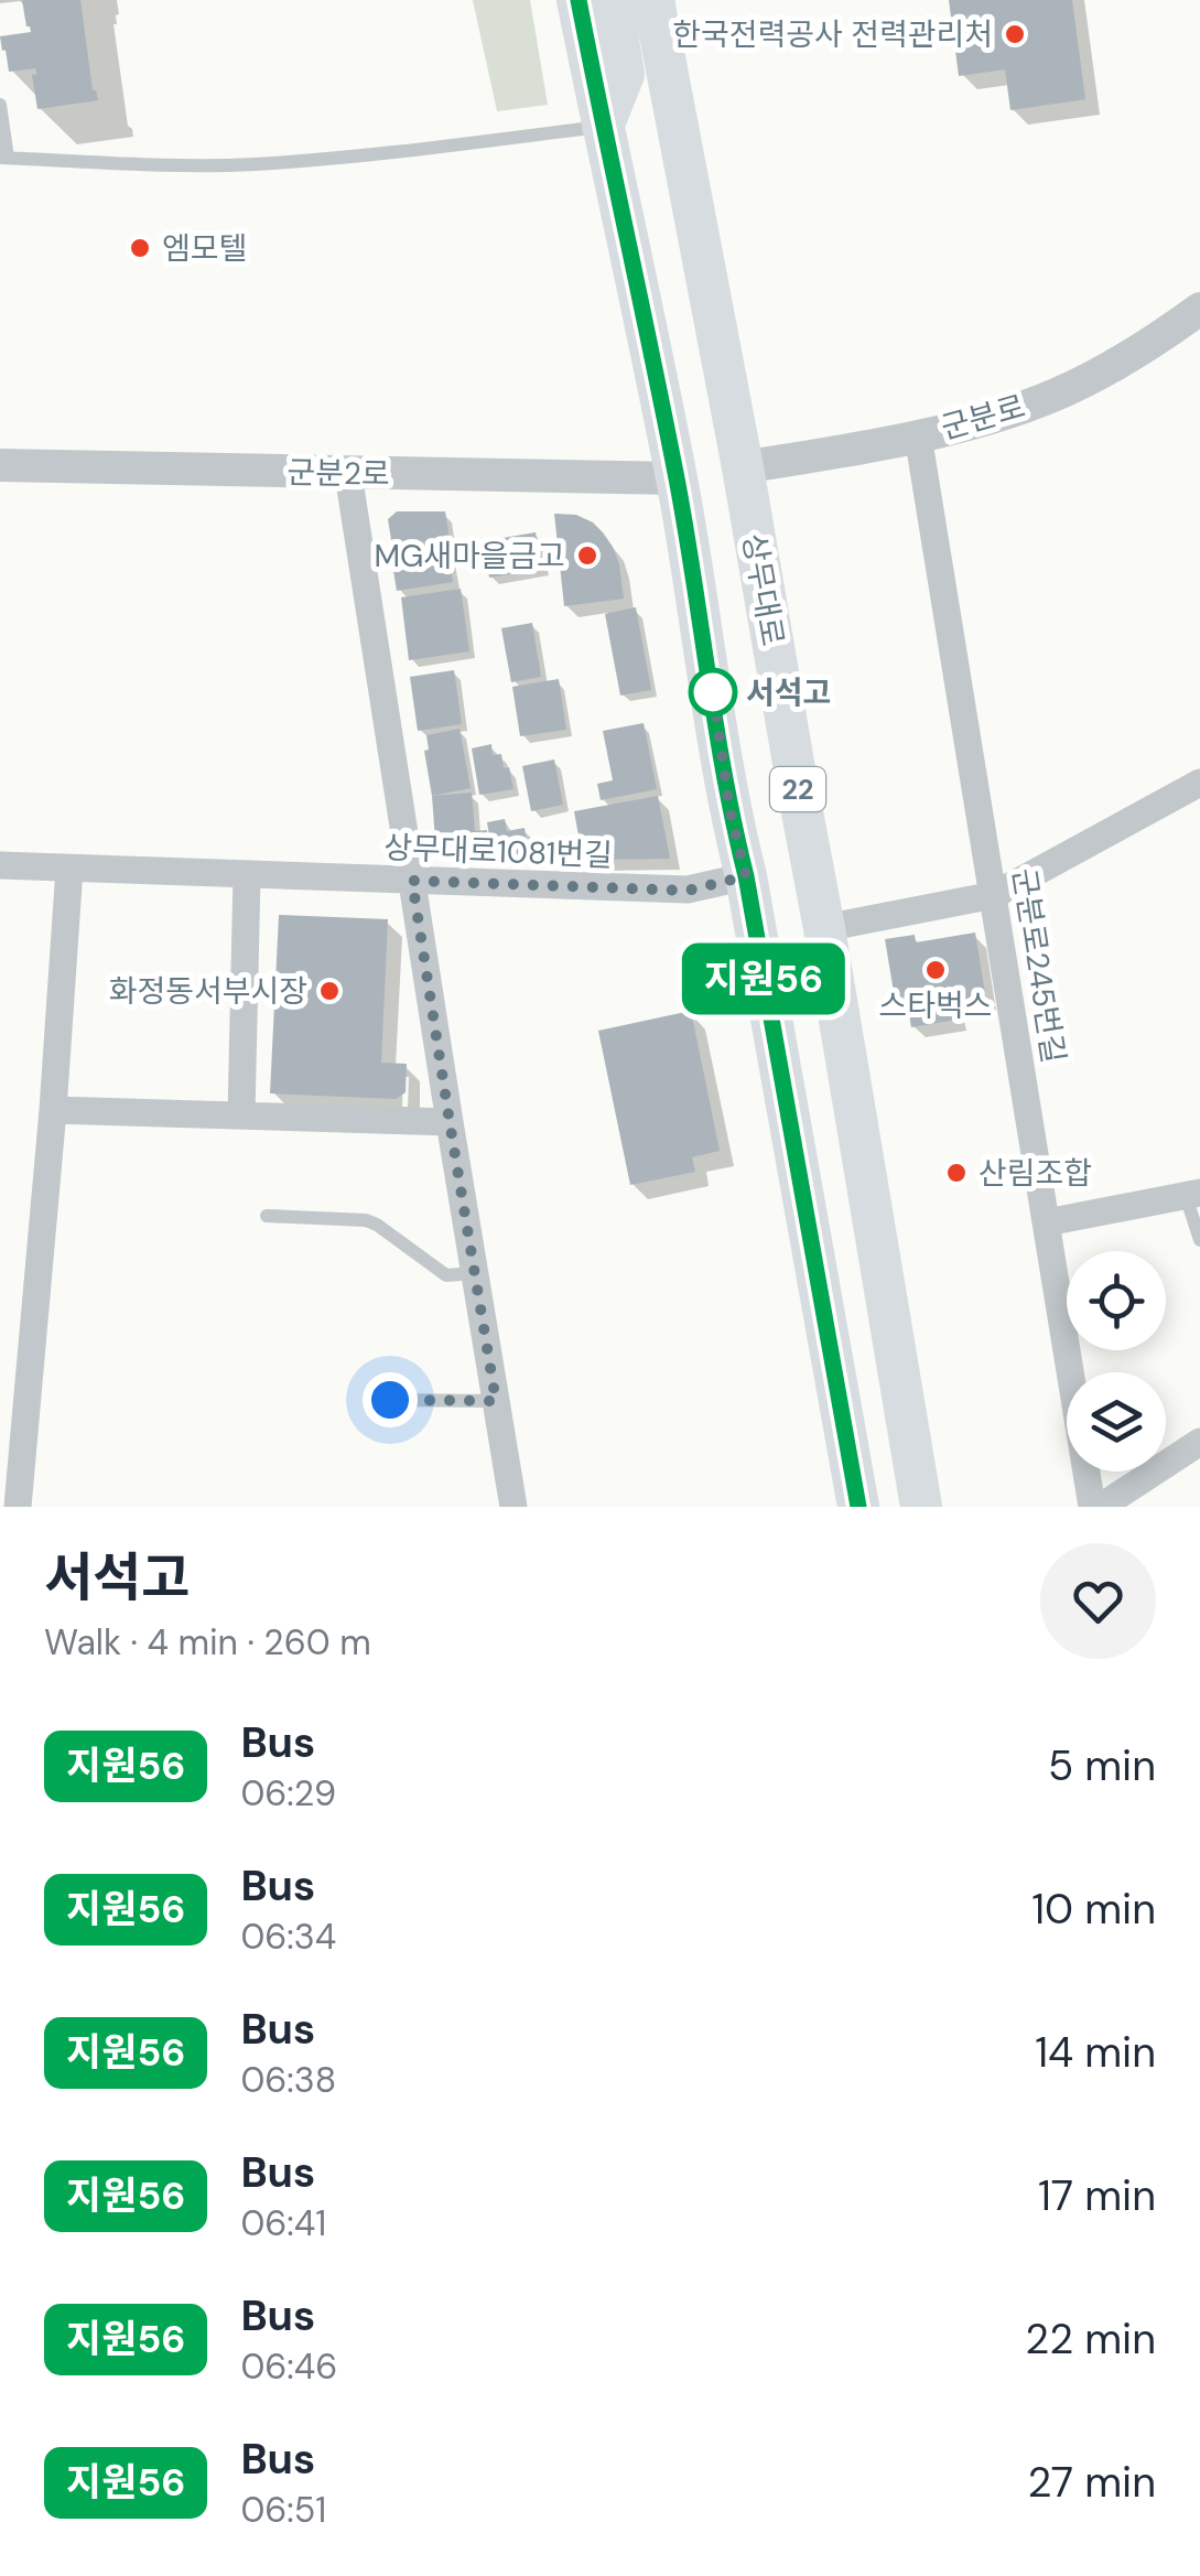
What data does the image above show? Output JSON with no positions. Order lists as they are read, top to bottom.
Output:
{
  "streets": {
    "main road": ["상무대로", "22"],
    "street": [
      "군분로",
      "군분2로",
      "상무대로1081번길",
      "군분로245번길"
    ]
  },
  "crossings": [
    ["군분로", "상무대로"],
    ["군분로", "군분로245번길"],
    ["군분2로", "22"],
    ["상무대로", "22"],
    ["22", "상무대로1081번길"]
  ],
  "places": [
    "한국전력공사 전력관리처",
    "엠모텔",
    "MG새마을금고",
    "서석고",
    "스타벅스",
    "화정동서부시장",
    "산림조합"
  ],
  "lines": ["bus line 지원56"],
  "page": {
    "on_map": "지원56",
    "heading": ["서석고", "Walk · 4 min · 260 m"],
    "list": [
      {
        "mark": "지원56",
        "name": "Bus",
        "note": "06:29",
        "value": "5 min"
      },
      {
        "mark": "지원56",
        "name": "Bus",
        "note": "06:34",
        "value": "10 min"
      },
      {
        "mark": "지원56",
        "name": "Bus",
        "note": "06:38",
        "value": "14 min"
      },
      {
        "mark": "지원56",
        "name": "Bus",
        "note": "06:41",
        "value": "17 min"
      },
      {
        "mark": "지원56",
        "name": "Bus",
        "note": "06:46",
        "value": "22 min"
      },
      {
        "mark": "지원56",
        "name": "Bus",
        "note": "06:51",
        "value": "27 min"
      }
    ]
  }
}
